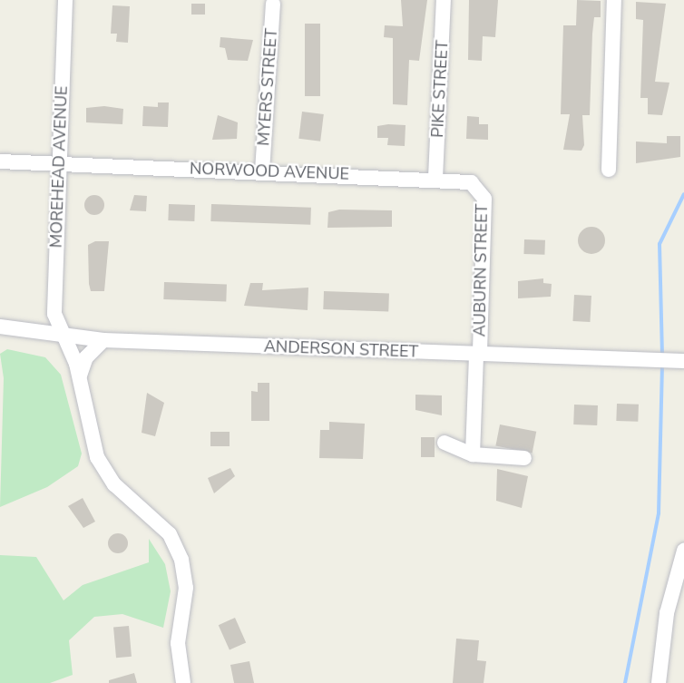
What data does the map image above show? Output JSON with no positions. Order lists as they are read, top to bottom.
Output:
{
  "streets": {
    "street": [
      "MYERS STREET",
      "PIKE STREET",
      "MOREHEAD AVENUE",
      "NORWOOD AVENUE",
      "AUBURN STREET",
      "ANDERSON STREET"
    ]
  },
  "crossings": [
    ["MYERS STREET", "NORWOOD AVENUE"],
    ["PIKE STREET", "NORWOOD AVENUE"],
    ["MOREHEAD AVENUE", "NORWOOD AVENUE"],
    ["MOREHEAD AVENUE", "ANDERSON STREET"],
    ["NORWOOD AVENUE", "AUBURN STREET"],
    ["AUBURN STREET", "ANDERSON STREET"]
  ]
}
